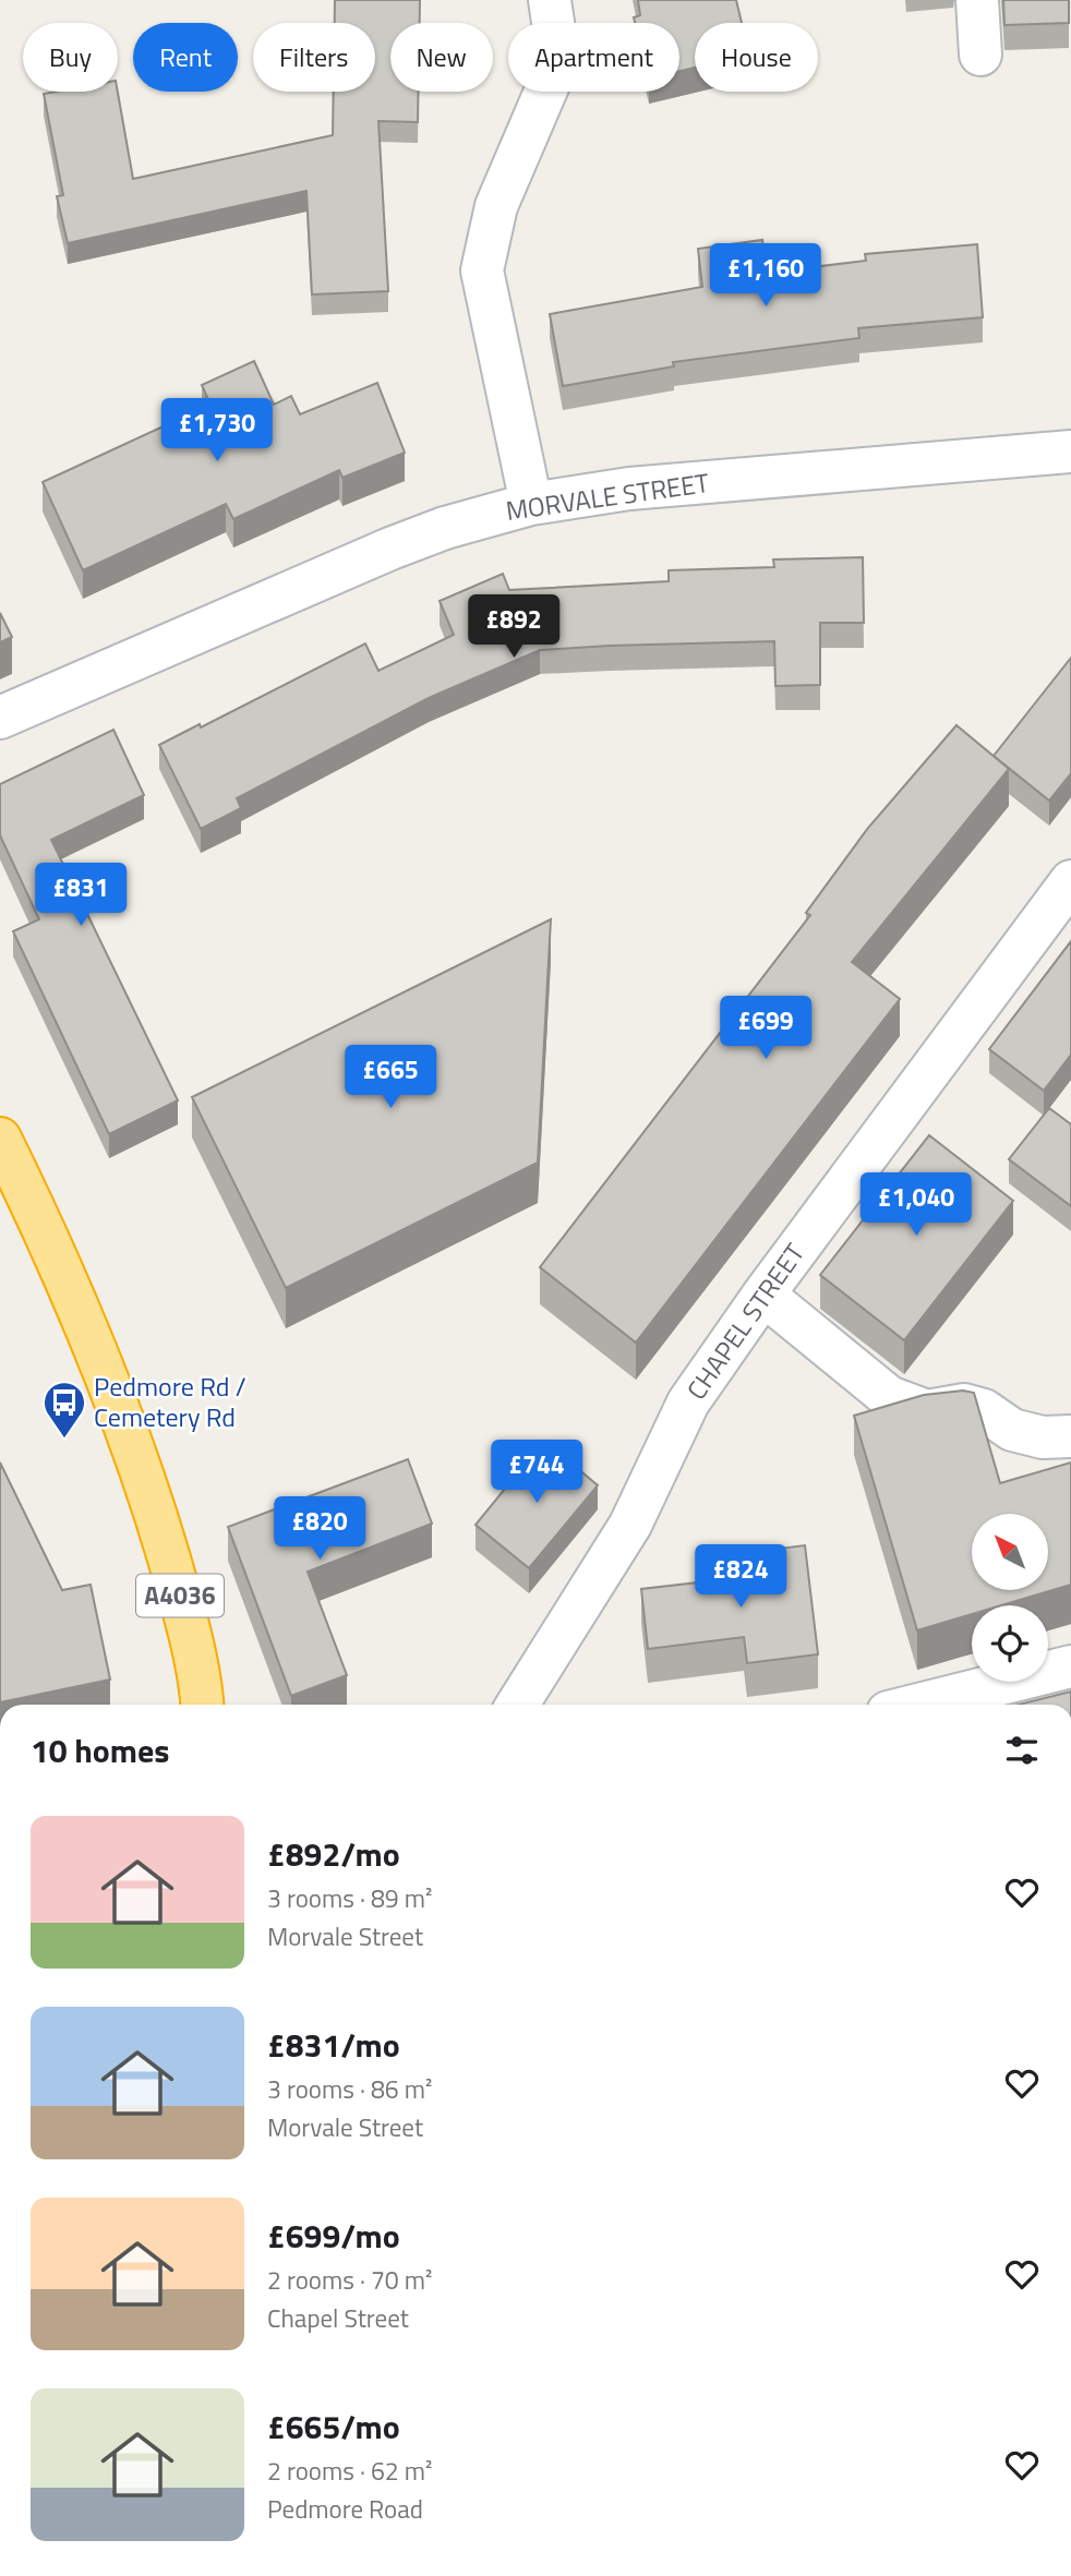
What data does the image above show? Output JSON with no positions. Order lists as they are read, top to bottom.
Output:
{
  "streets": {
    "highway": ["A4036"],
    "street": ["MORVALE STREET", "CHAPEL STREET"]
  },
  "places": {
    "bus stop": ["Pedmore Rd / Cemetery Rd"]
  },
  "north": "top left",
  "page": {
    "chip": [
      "Buy",
      "Rent",
      "Filters",
      "New",
      "Apartment",
      "House"
    ],
    "price": [
      "£1,160",
      "£1,730",
      "£892",
      "£831",
      "£699",
      "£665",
      "£1,040",
      "£744",
      "£820",
      "£824"
    ],
    "heading": "10 homes",
    "list": [
      {
        "name": "£892/mo",
        "note": "3 rooms · 89 m² · Morvale Street"
      },
      {
        "name": "£831/mo",
        "note": "3 rooms · 86 m² · Morvale Street"
      },
      {
        "name": "£699/mo",
        "note": "2 rooms · 70 m² · Chapel Street"
      },
      {
        "name": "£665/mo",
        "note": "2 rooms · 62 m² · Pedmore Road"
      }
    ]
  }
}
